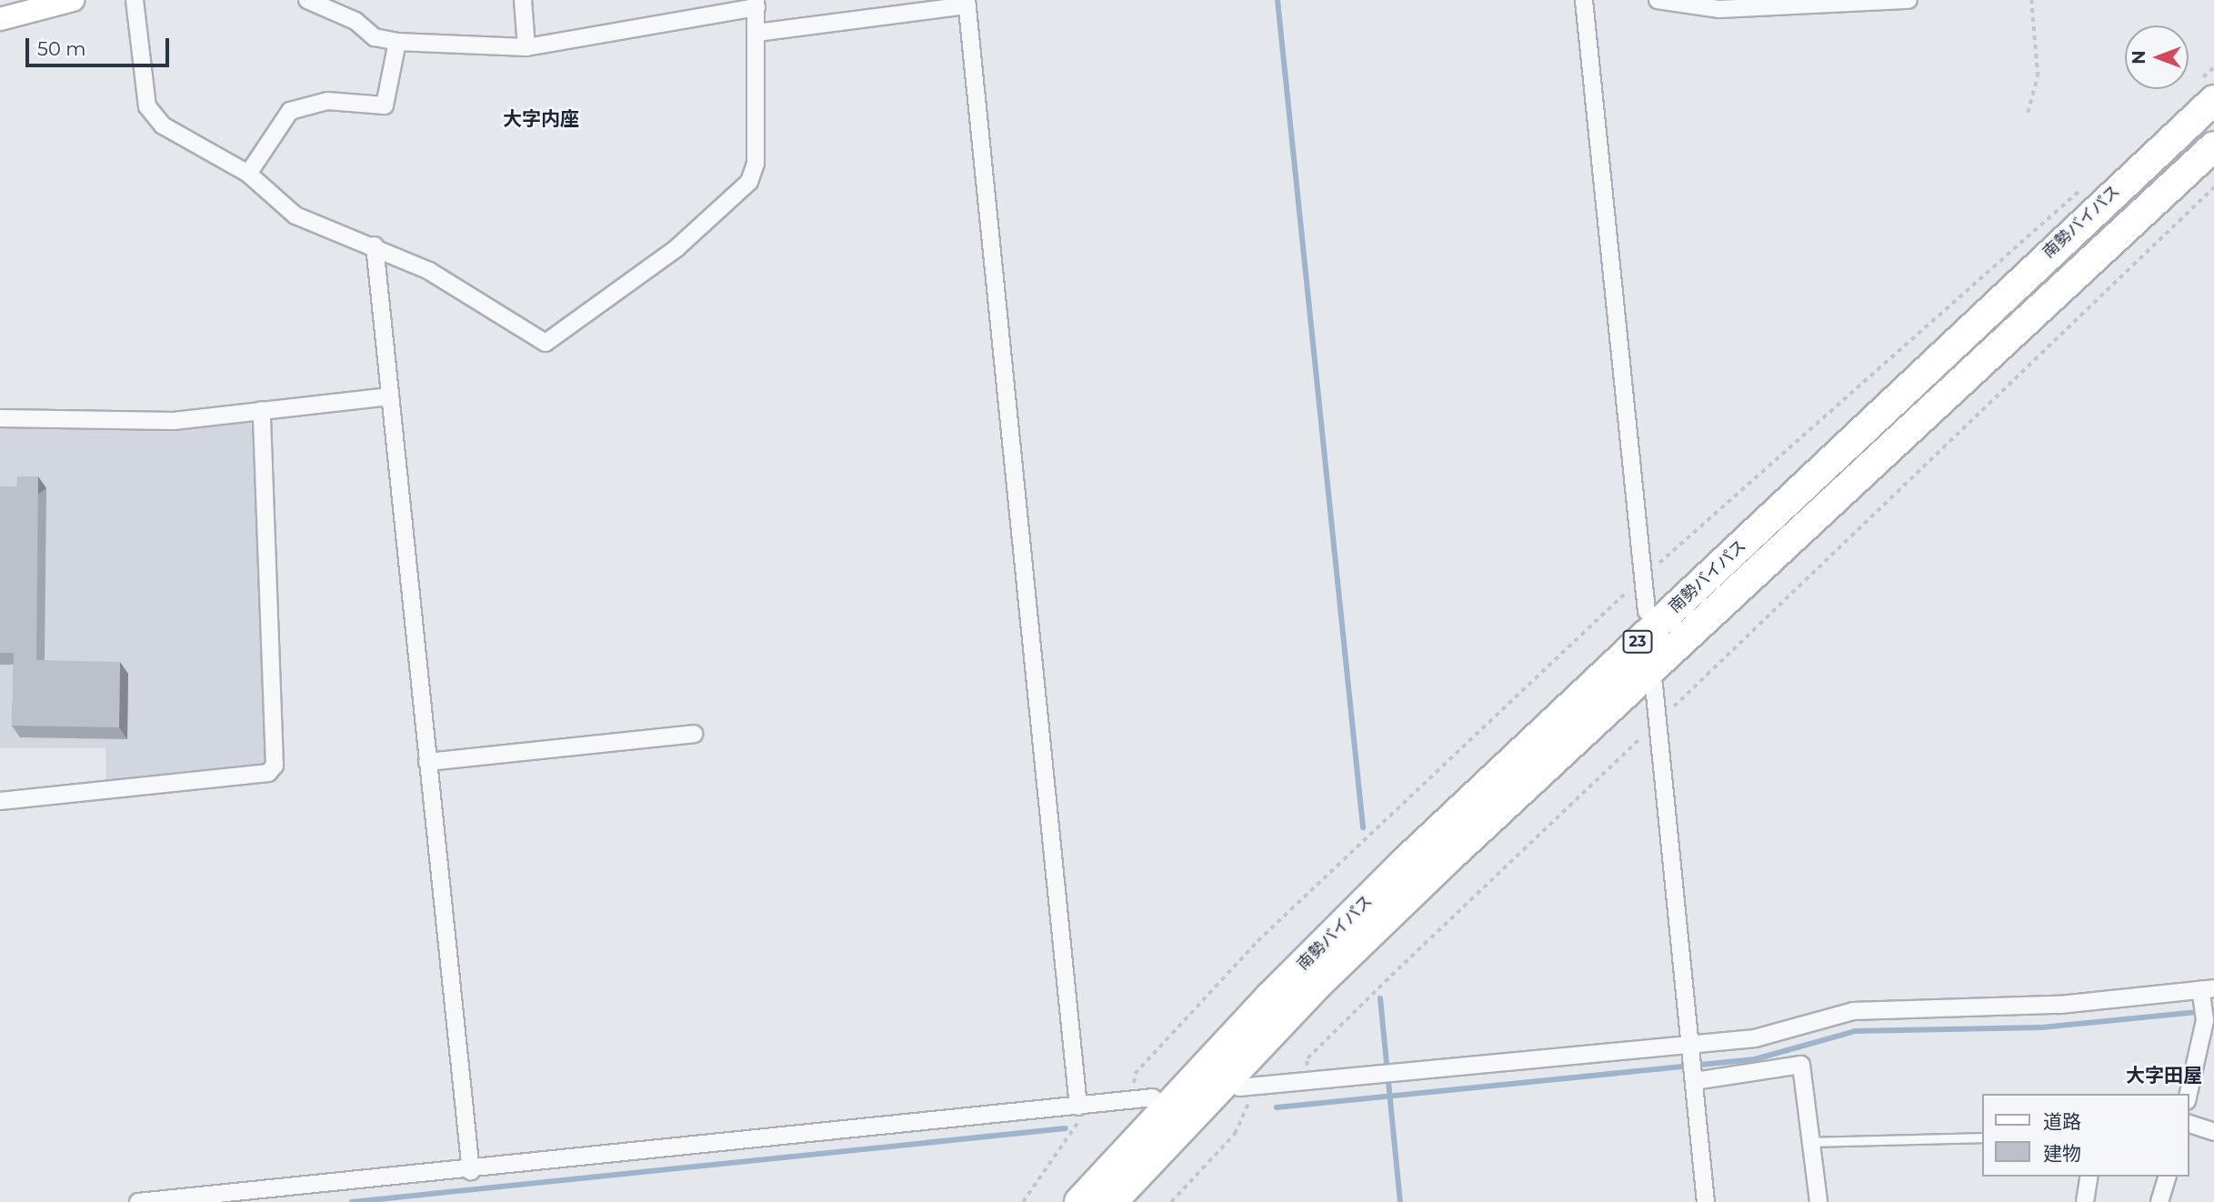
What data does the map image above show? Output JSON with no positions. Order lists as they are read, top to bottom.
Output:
{
  "streets": {
    "highway": ["南勢バイパス", "23"]
  },
  "districts": ["大字内座", "大字田屋"],
  "legend": ["道路", "建物"],
  "scale_bar": "50 m",
  "north": "left"
}
